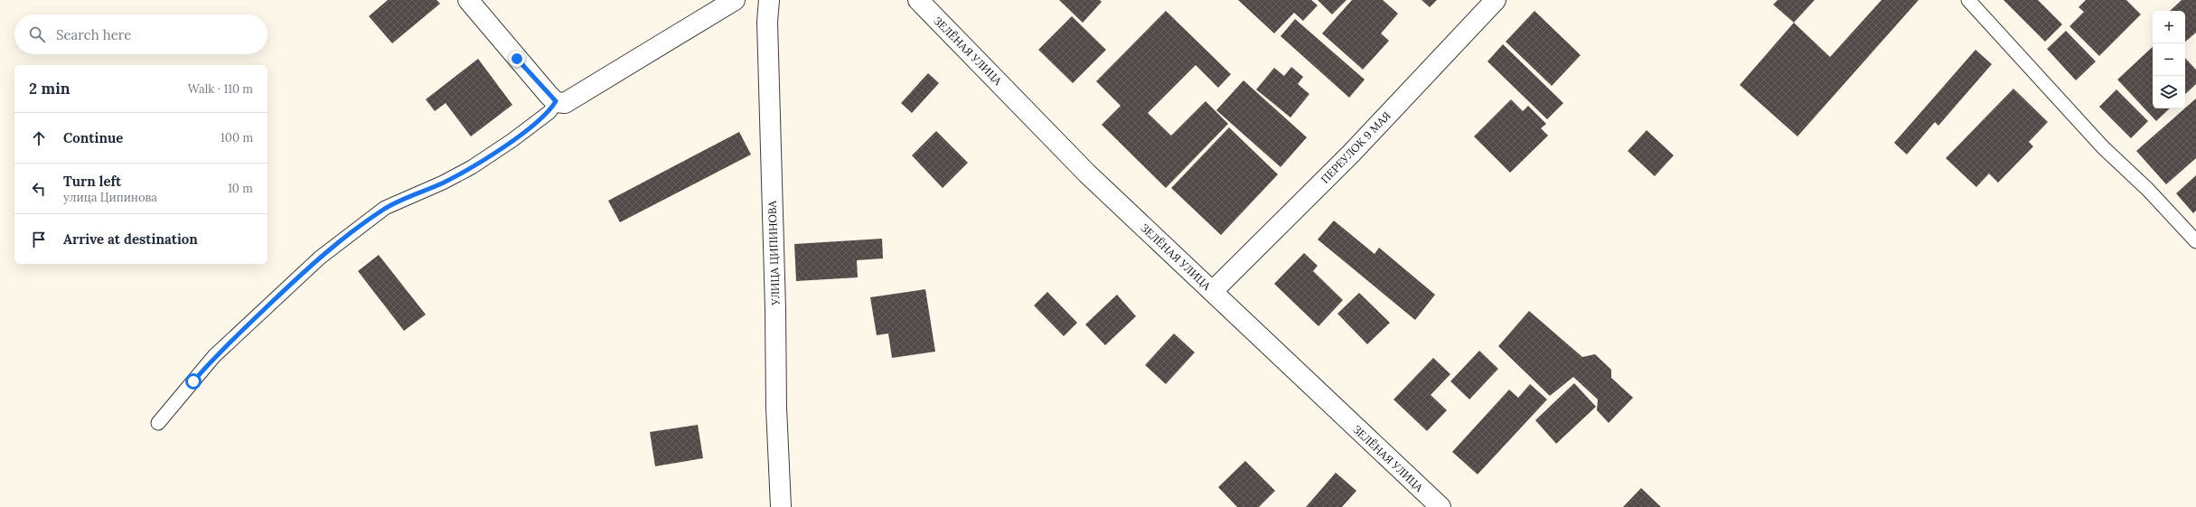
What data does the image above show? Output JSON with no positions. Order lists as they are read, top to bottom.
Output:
{
  "streets": {
    "street": ["ЗЕЛЁНАЯ УЛИЦА", "ПЕРЕУЛОК 9 МАЯ", "УЛИЦА ЦИПИНОВА"]
  },
  "crossings": [
    ["ЗЕЛЁНАЯ УЛИЦА", "ПЕРЕУЛОК 9 МАЯ"]
  ],
  "page": {
    "map_buttons": ["+", "−"],
    "search": "Search here",
    "heading": ["2 min", "Walk · 110 m"],
    "list": [
      ["Continue", "100 m"],
      ["Turn left", "улица Ципинова", "10 m"],
      "Arrive at destination"
    ]
  }
}
